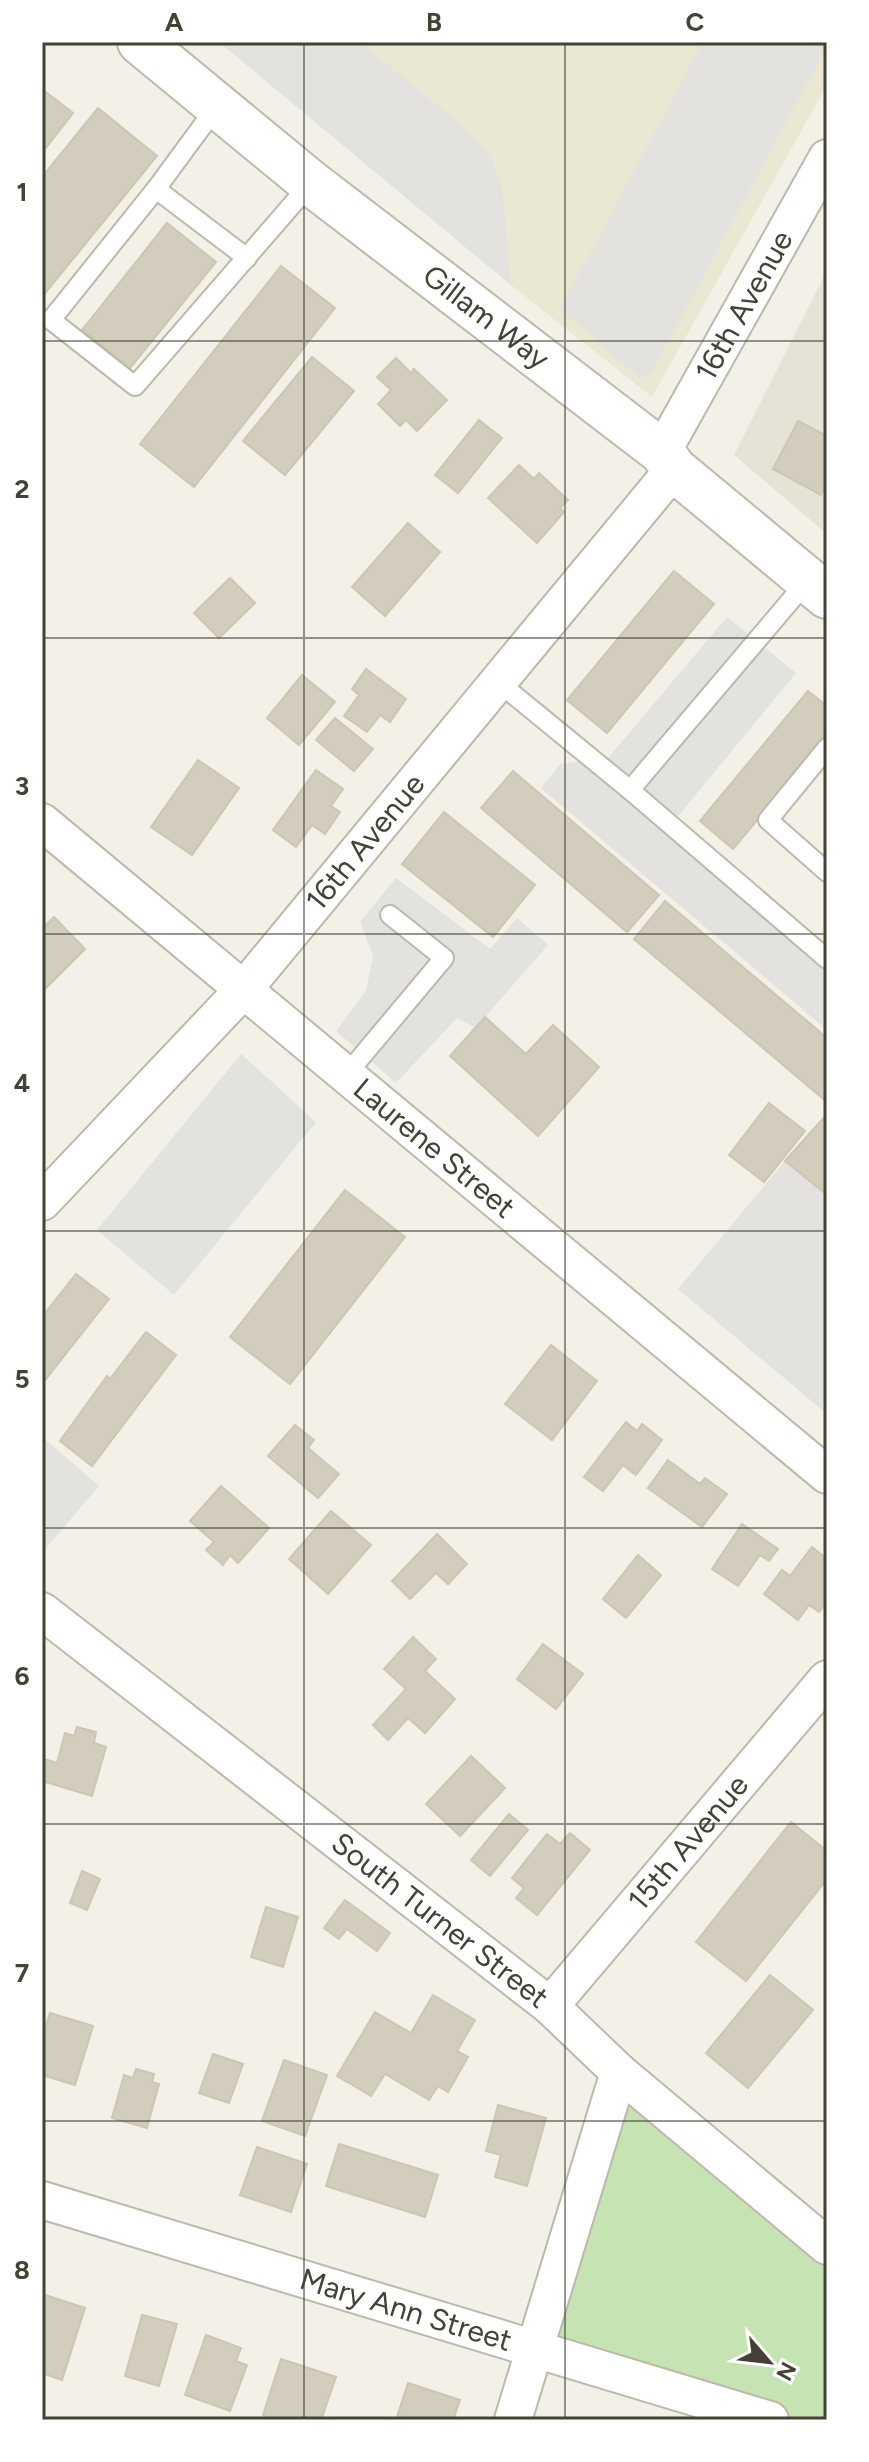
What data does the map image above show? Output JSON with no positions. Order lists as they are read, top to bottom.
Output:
{
  "streets": {
    "street": [
      "16th Avenue",
      "Gillam Way",
      "Laurene Street",
      "15th Avenue",
      "South Turner Street",
      "Mary Ann Street"
    ]
  },
  "crossings": [
    ["16th Avenue", "Gillam Way"],
    ["16th Avenue", "Laurene Street"],
    ["15th Avenue", "South Turner Street"]
  ],
  "north": "bottom right",
  "grid": {
    "columns": ["A", "B", "C"],
    "rows": [
      "1",
      "2",
      "3",
      "4",
      "5",
      "6",
      "7",
      "8"
    ]
  }
}
